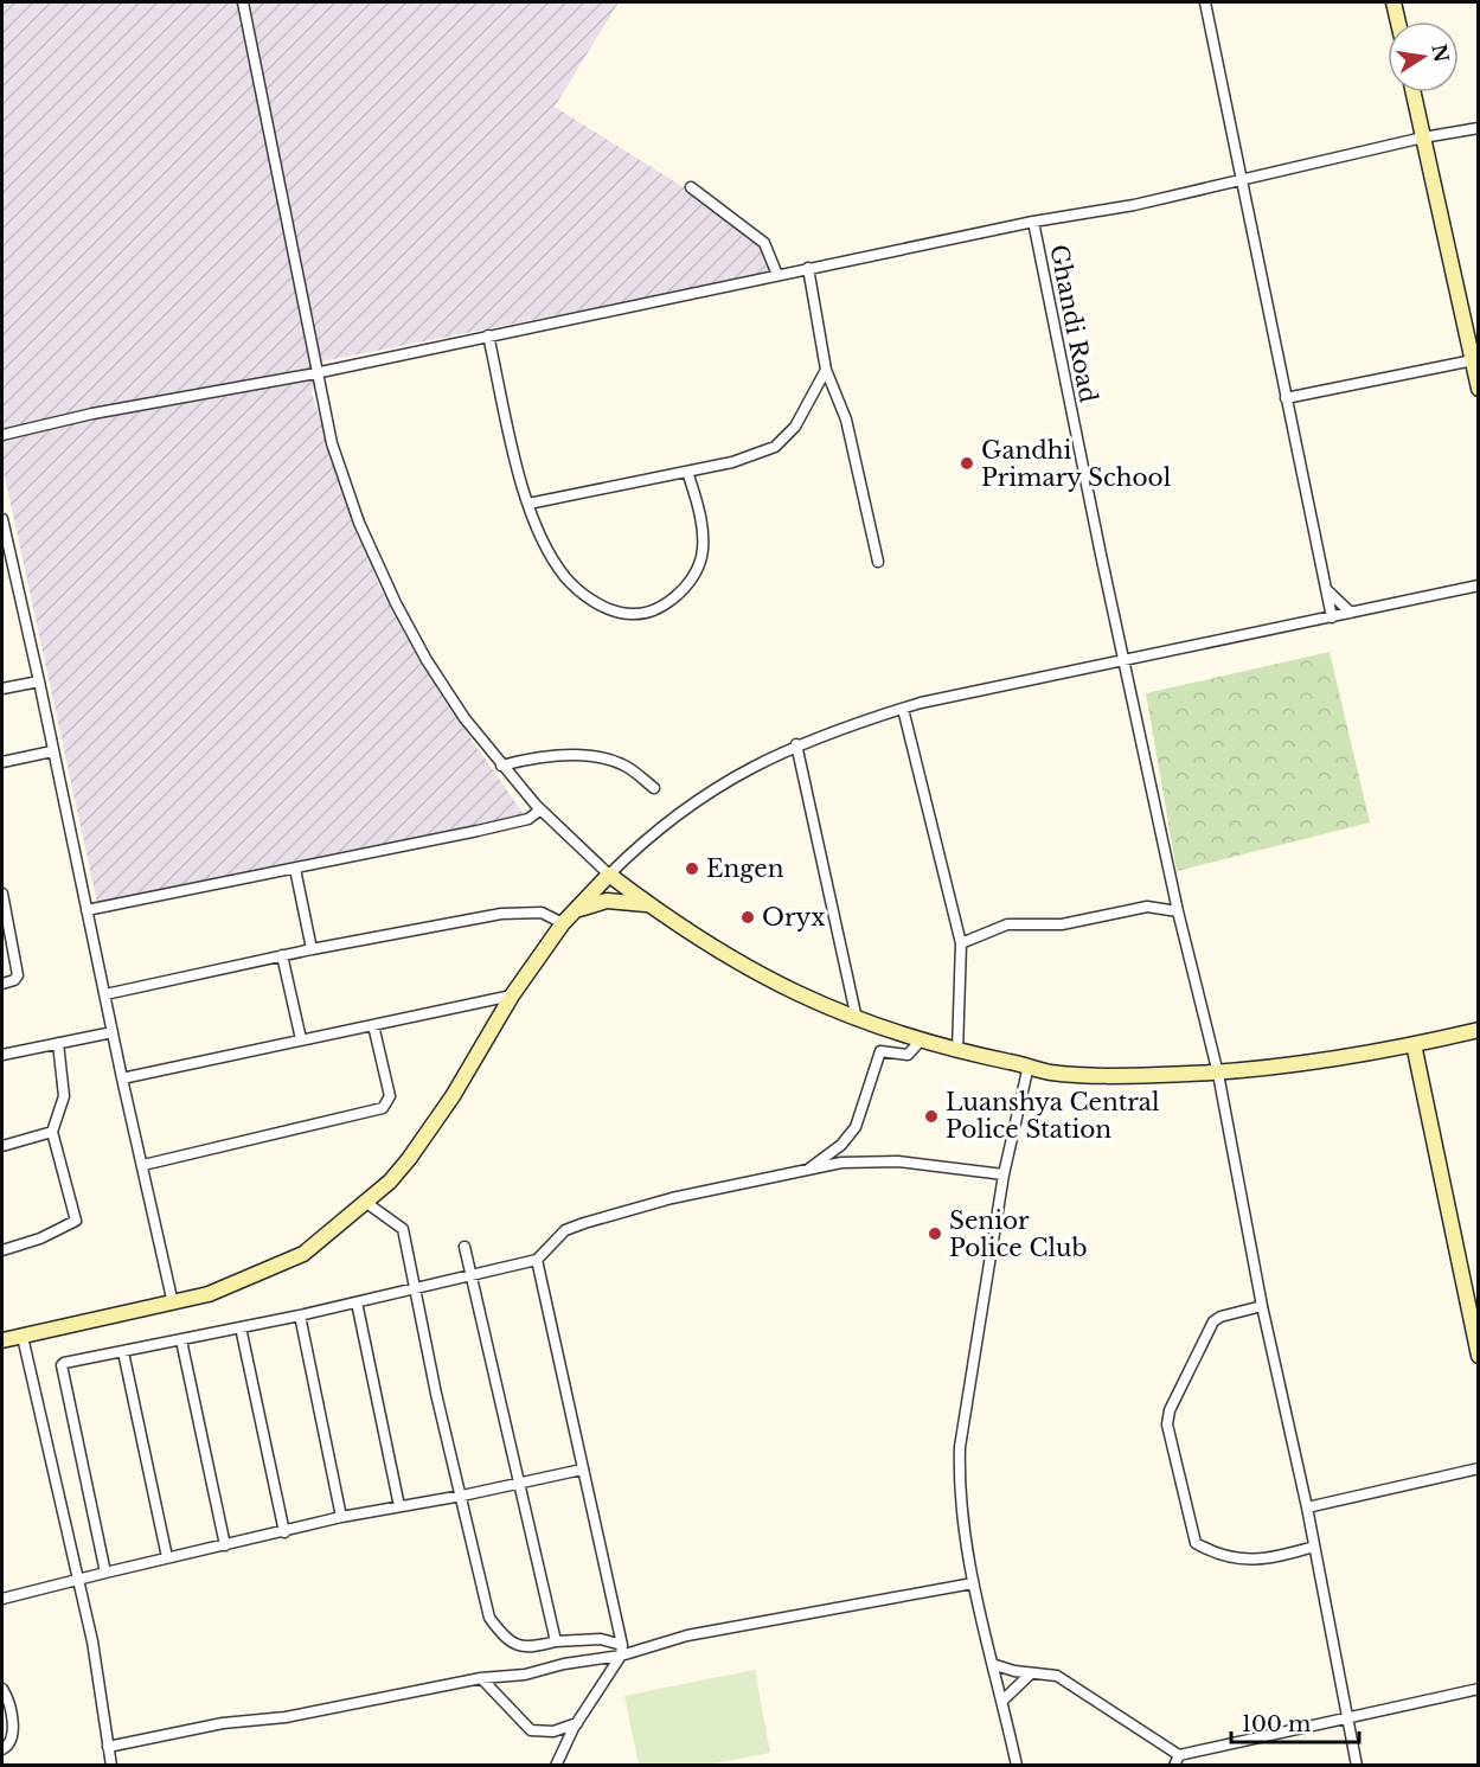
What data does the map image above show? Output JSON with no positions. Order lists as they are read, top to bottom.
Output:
{
  "streets": {
    "street": ["Ghandi Road"]
  },
  "places": [
    "Gandhi Primary School",
    "Engen",
    "Oryx",
    "Luanshya Central Police Station",
    "Senior Police Club"
  ],
  "scale_bar": "100 m",
  "north": "right"
}
